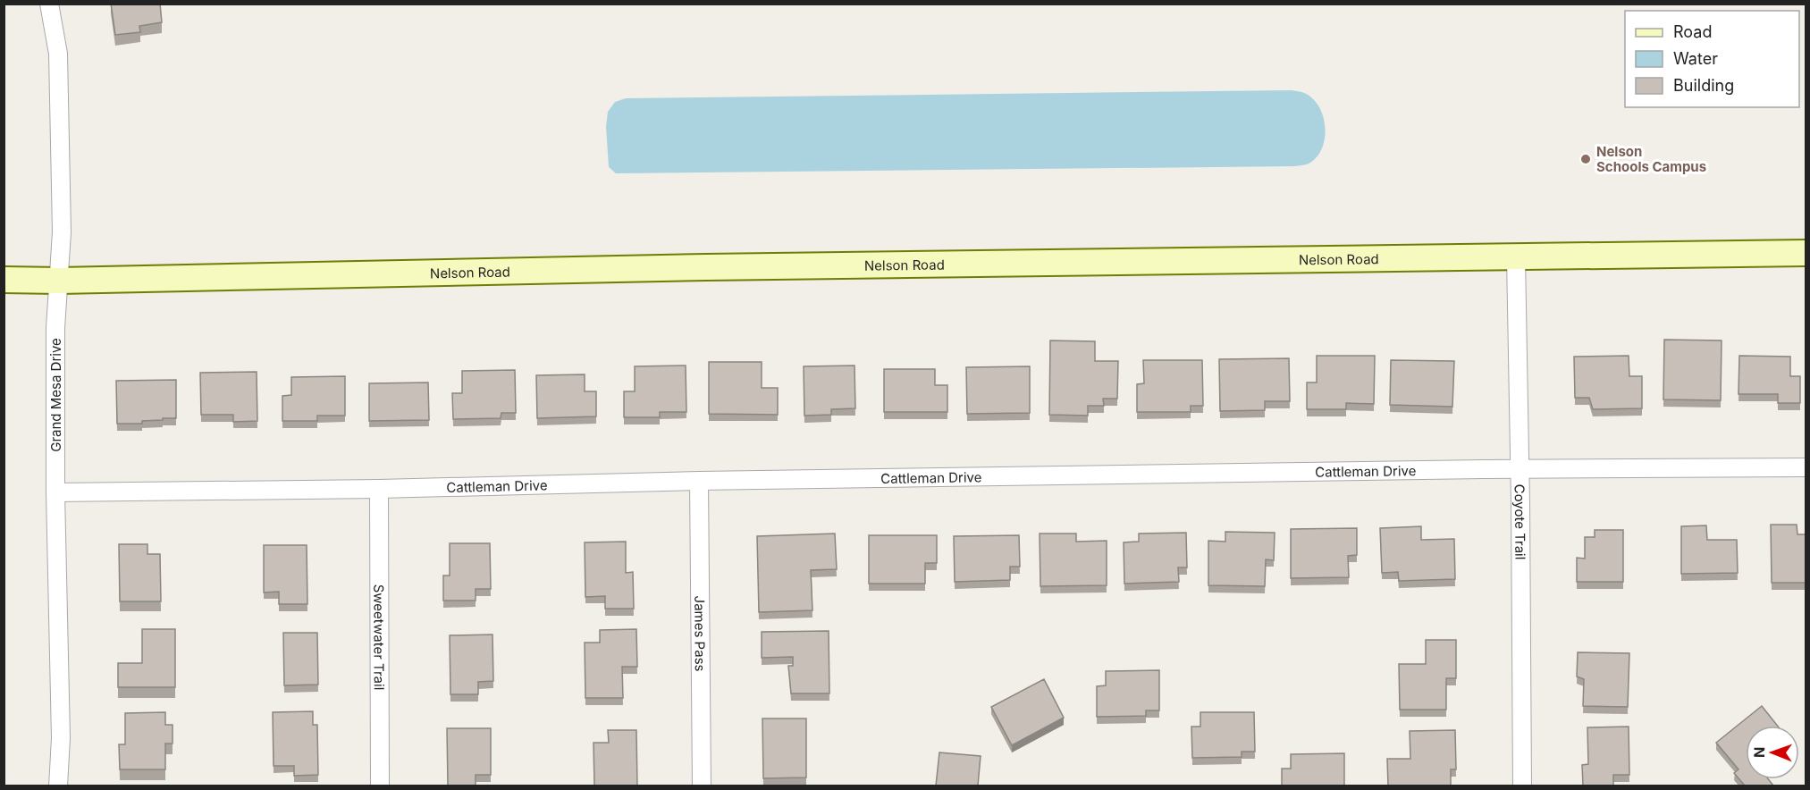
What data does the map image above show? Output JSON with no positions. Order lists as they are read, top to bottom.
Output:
{
  "streets": {
    "street": [
      "Nelson Road",
      "Grand Mesa Drive",
      "Cattleman Drive",
      "Coyote Trail",
      "James Pass",
      "Sweetwater Trail"
    ]
  },
  "crossings": [
    ["Nelson Road", "Grand Mesa Drive"],
    ["Nelson Road", "Coyote Trail"],
    ["Grand Mesa Drive", "Cattleman Drive"],
    ["Cattleman Drive", "Coyote Trail"],
    ["Cattleman Drive", "James Pass"],
    ["Cattleman Drive", "Sweetwater Trail"]
  ],
  "places": ["Nelson Schools Campus"],
  "legend": ["Road", "Water", "Building"],
  "north": "left"
}
